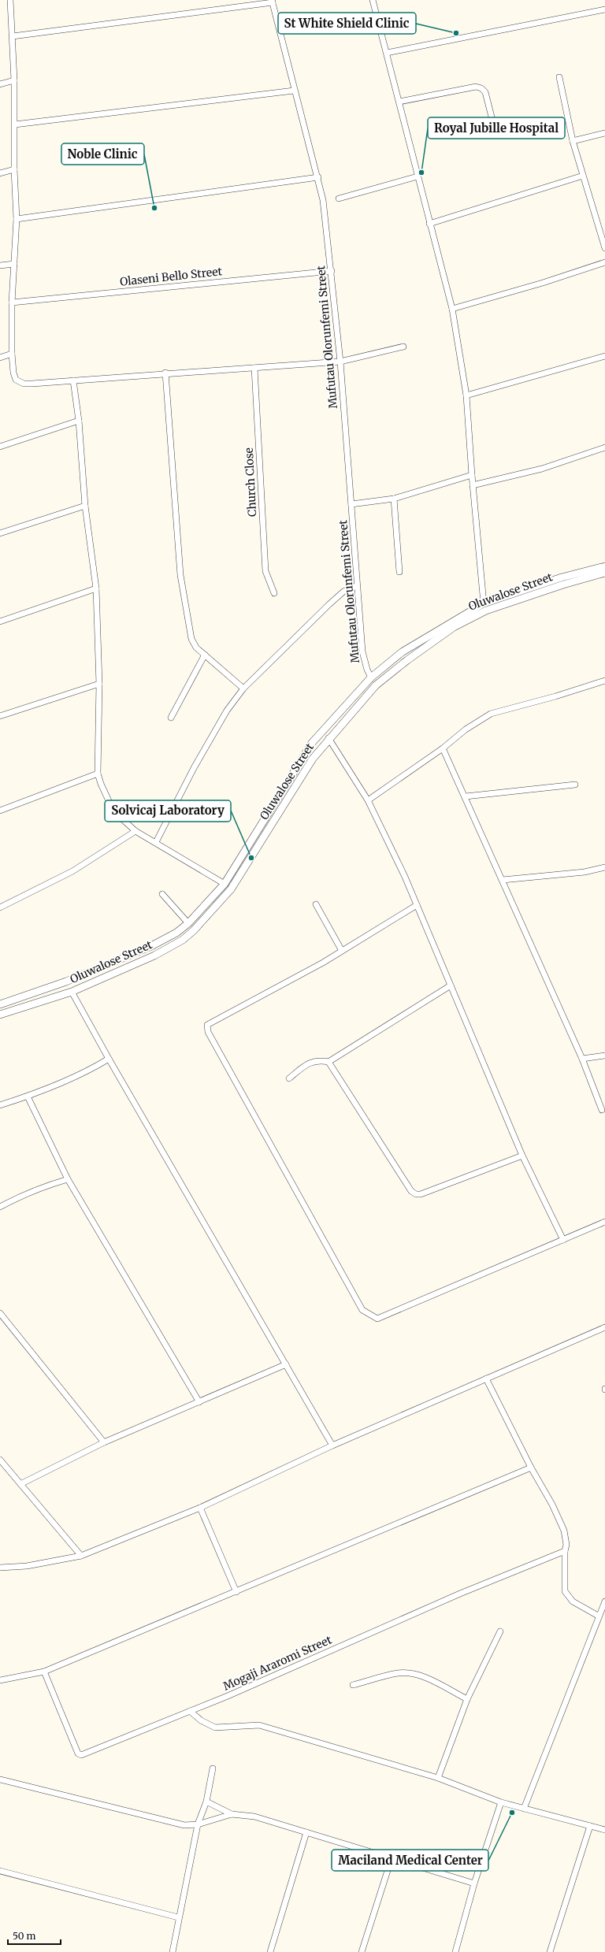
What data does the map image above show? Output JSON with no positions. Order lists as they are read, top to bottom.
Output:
{
  "streets": {
    "street": [
      "Olaseni Bello Street",
      "Mufutau Olorunfemi Street",
      "Church Close",
      "Oluwalose Street",
      "Mogaji Araromi Street"
    ]
  },
  "crossings": [
    ["Olaseni Bello Street", "Mufutau Olorunfemi Street"],
    ["Mufutau Olorunfemi Street", "Oluwalose Street"]
  ],
  "places": [
    "St White Shield Clinic",
    "Royal Jubille Hospital",
    "Noble Clinic",
    "Solvicaj Laboratory",
    "Maciland Medical Center"
  ],
  "scale_bar": "50 m"
}
